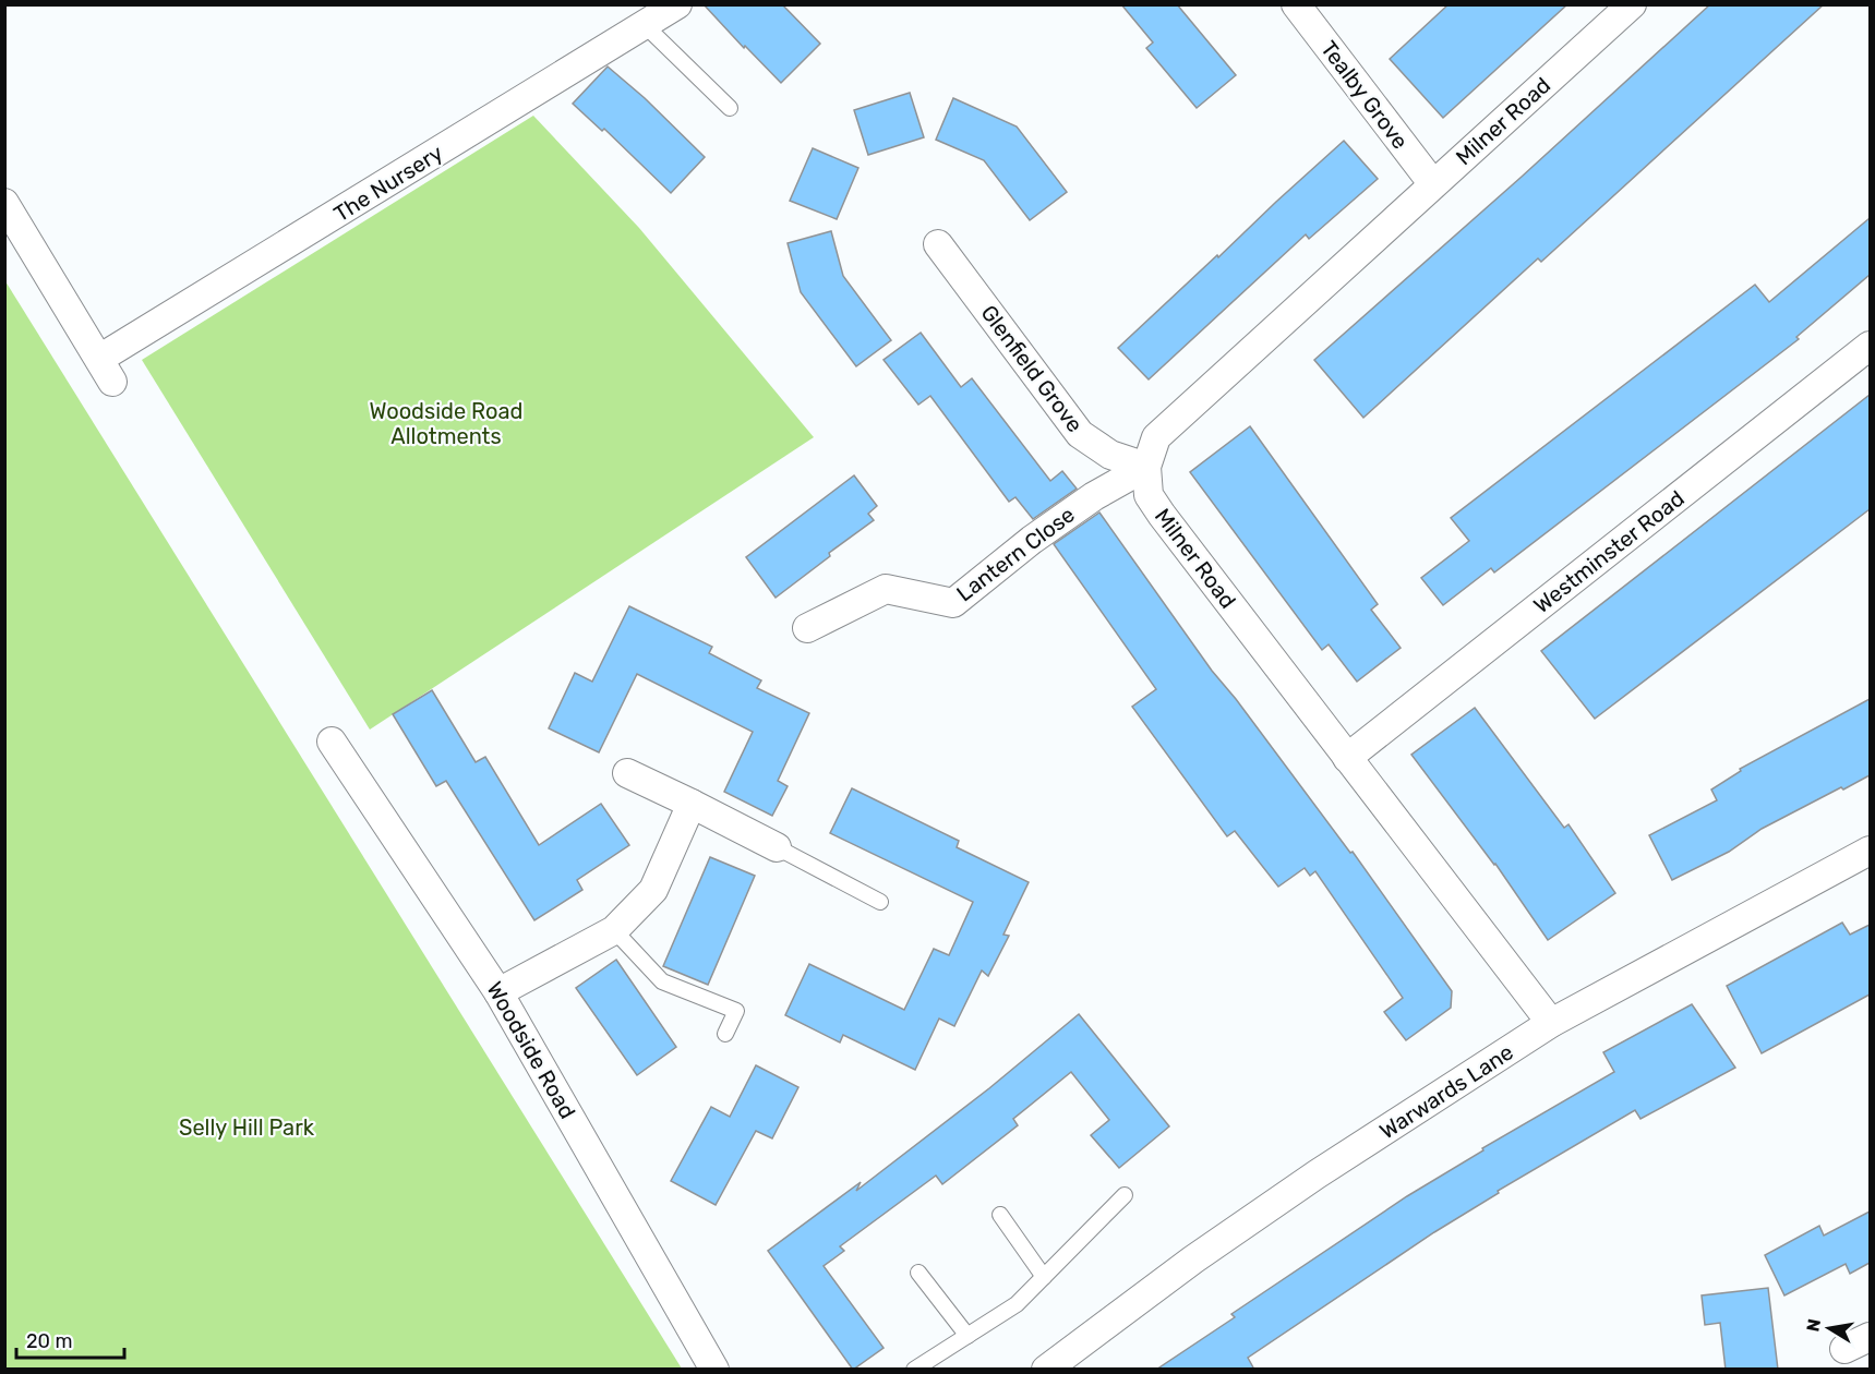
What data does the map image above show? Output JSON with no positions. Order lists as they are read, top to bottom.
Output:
{
  "streets": {
    "street": [
      "Tealby Grove",
      "Milner Road",
      "The Nursery",
      "Glenfield Grove",
      "Westminster Road",
      "Lantern Close",
      "Woodside Road",
      "Warwards Lane"
    ]
  },
  "crossings": [
    ["Tealby Grove", "Milner Road"],
    ["Milner Road", "Glenfield Grove"],
    ["Milner Road", "Westminster Road"],
    ["Milner Road", "Lantern Close"],
    ["Milner Road", "Warwards Lane"],
    ["Glenfield Grove", "Lantern Close"]
  ],
  "parks": ["Woodside Road Allotments", "Selly Hill Park"],
  "scale_bar": "20 m",
  "north": "left"
}
